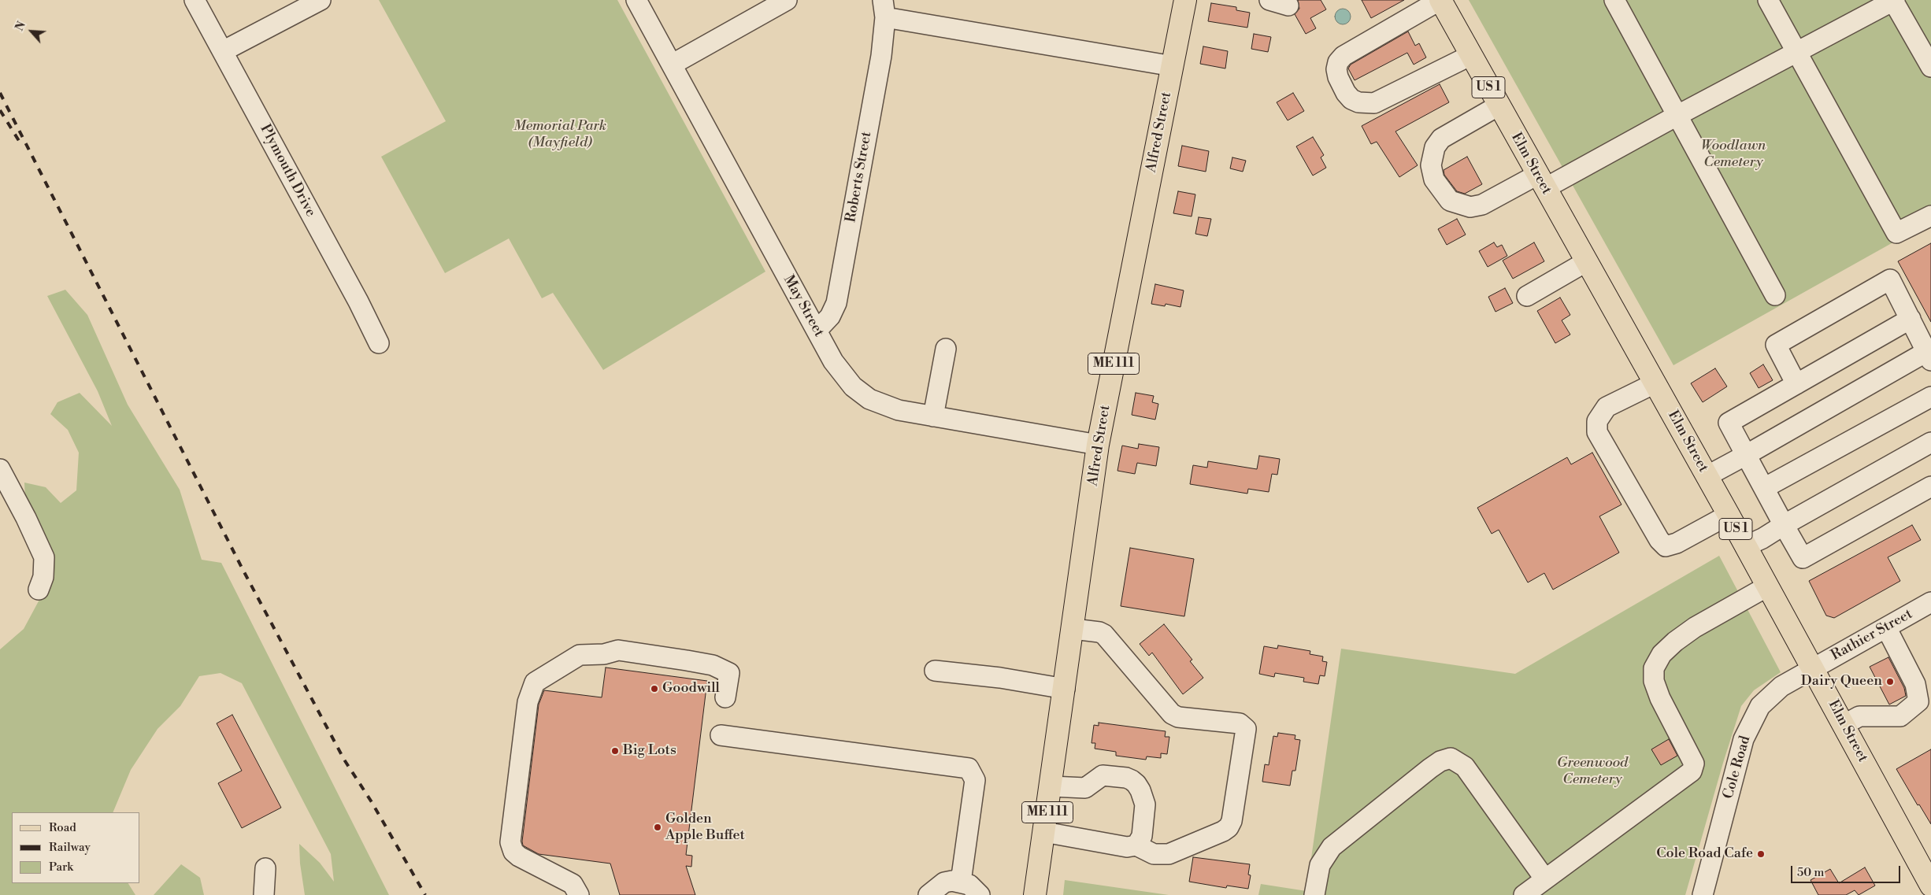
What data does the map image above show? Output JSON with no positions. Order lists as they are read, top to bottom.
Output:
{
  "streets": {
    "main road": [
      "US 1",
      "Alfred Street",
      "Elm Street",
      "ME 111"
    ],
    "street": [
      "Plymouth Drive",
      "Roberts Street",
      "May Street",
      "Rathier Street",
      "Cole Road"
    ]
  },
  "crossings": [
    ["Alfred Street", "Roberts Street"],
    ["Alfred Street", "May Street"],
    ["Elm Street", "Rathier Street"],
    ["Elm Street", "Cole Road"],
    ["Roberts Street", "May Street"],
    ["Rathier Street", "Cole Road"]
  ],
  "parks": ["Memorial Park (Mayfield)", "Woodlawn Cemetery", "Greenwood Cemetery"],
  "places": [
    "Dairy Queen",
    "Goodwill",
    "Big Lots",
    "Golden Apple Buffet",
    "Cole Road Cafe"
  ],
  "legend": ["Road", "Railway", "Park"],
  "scale_bar": "50 m",
  "north": "top left"
}
